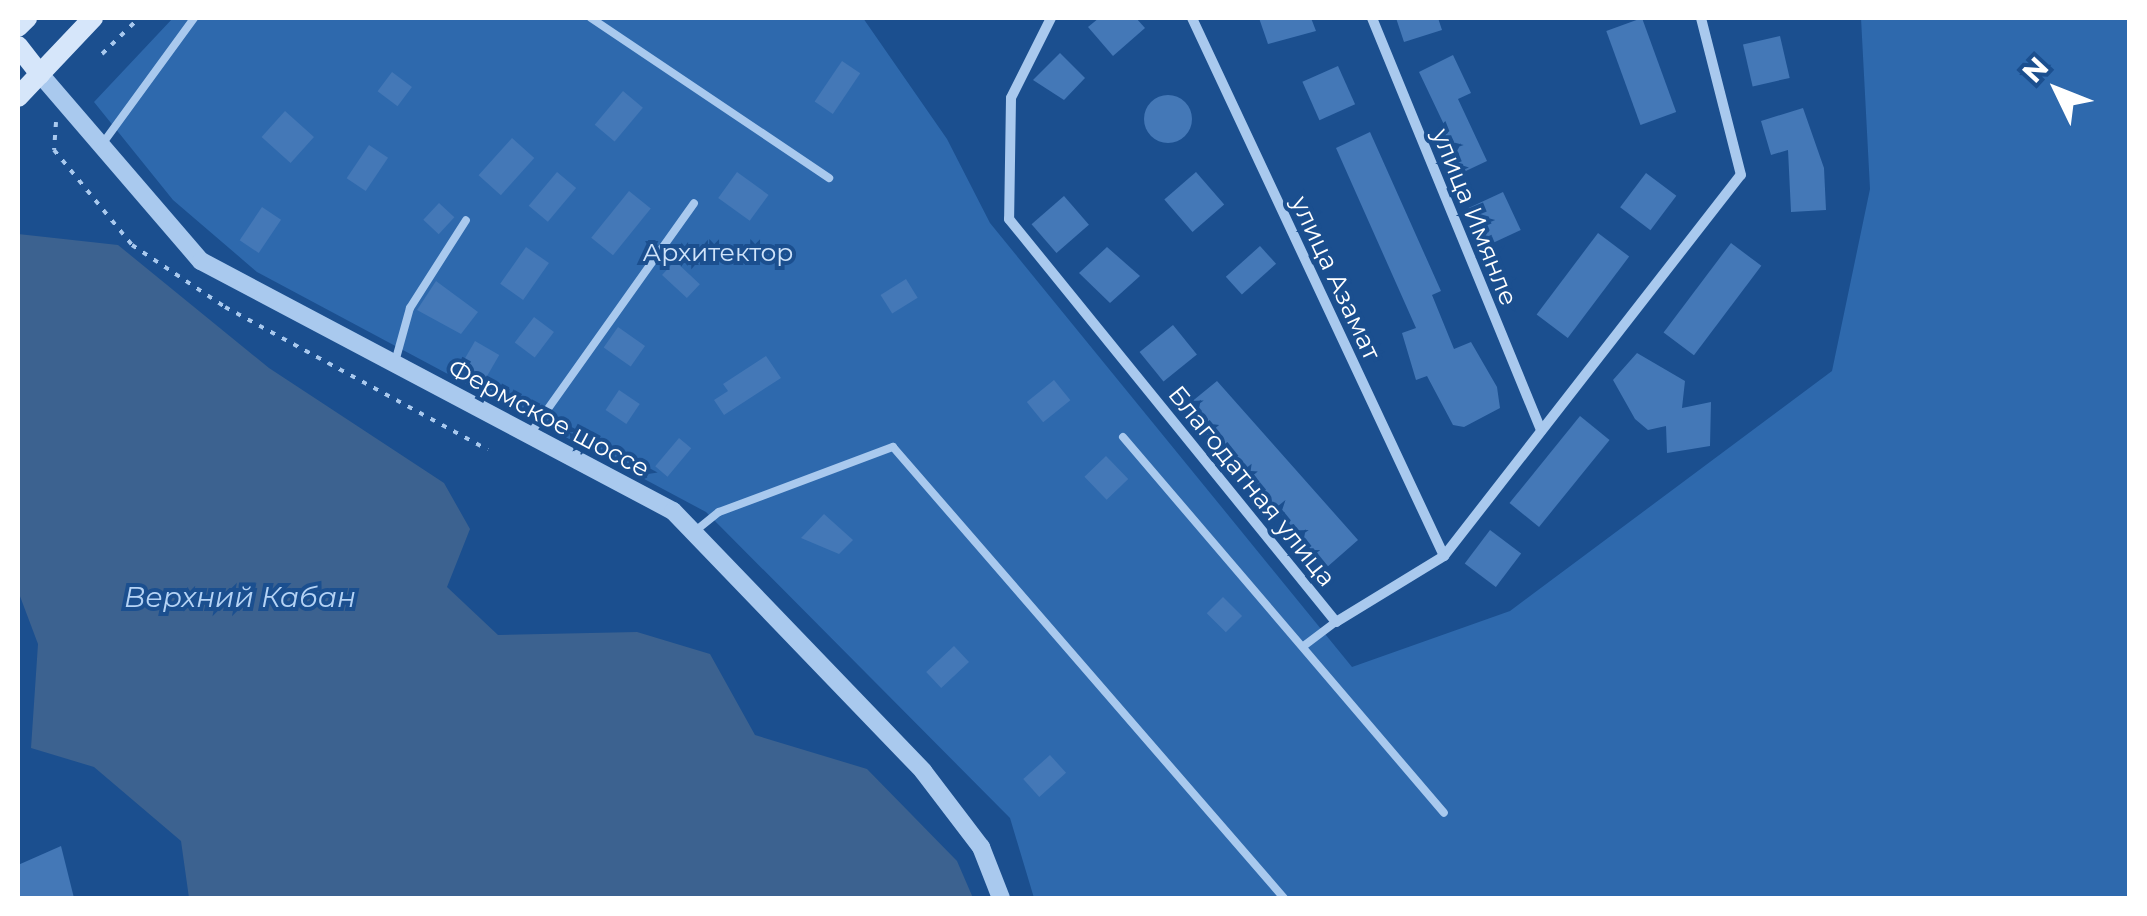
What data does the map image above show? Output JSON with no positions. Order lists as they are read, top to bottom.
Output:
{
  "streets": {
    "main road": ["Фермское шоссе"],
    "street": ["улица Имянле", "улица Азамат", "Благодатная улица"]
  },
  "crossings": [
    ["улица Имянле", "Благодатная улица"],
    ["улица Азамат", "Благодатная улица"]
  ],
  "water": ["Верхний Кабан"],
  "parks": ["Архитектор"],
  "north": "top left"
}
